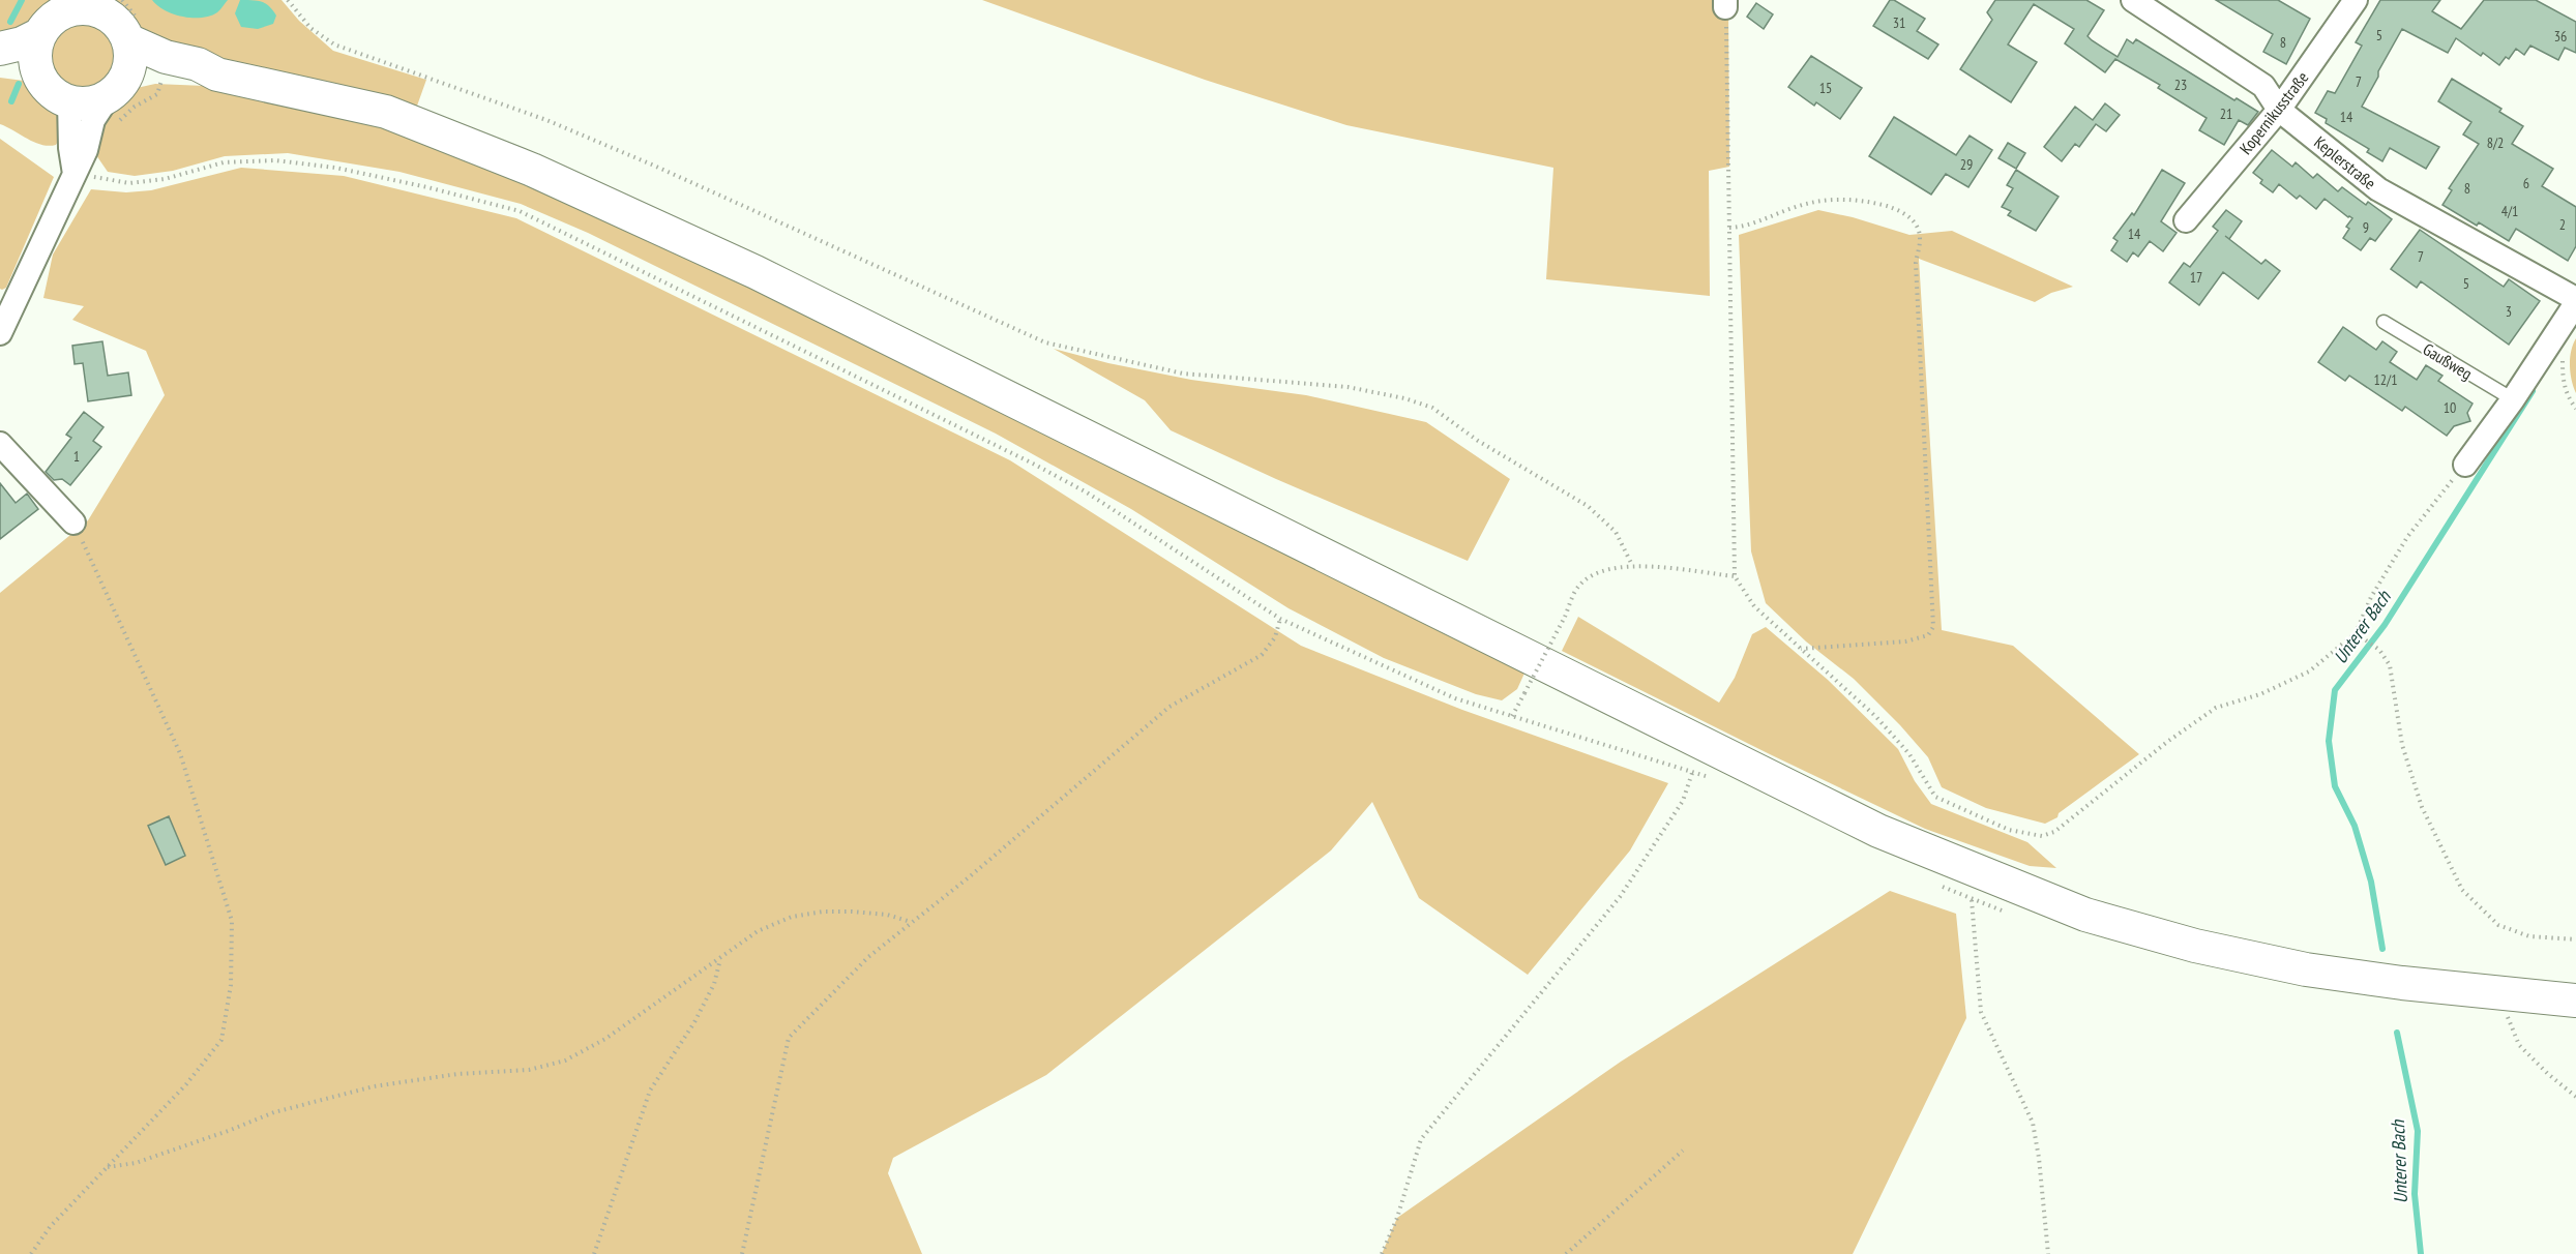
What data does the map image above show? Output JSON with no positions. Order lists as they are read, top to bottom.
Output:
{
  "streets": {
    "street": ["Kopernikusstraße", "Keplerstraße"],
    "lane": ["Gaußweg"]
  },
  "crossings": [
    ["Kopernikusstraße", "Keplerstraße"]
  ],
  "water": ["Unterer Bach"],
  "house_numbers": [
    "31",
    "5",
    "36",
    "8",
    "7",
    "23",
    "15",
    "21",
    "14",
    "8/2",
    "29",
    "6",
    "8",
    "4/1",
    "2",
    "9",
    "14",
    "7",
    "17",
    "5",
    "3",
    "12/1",
    "10",
    "1"
  ]
}
